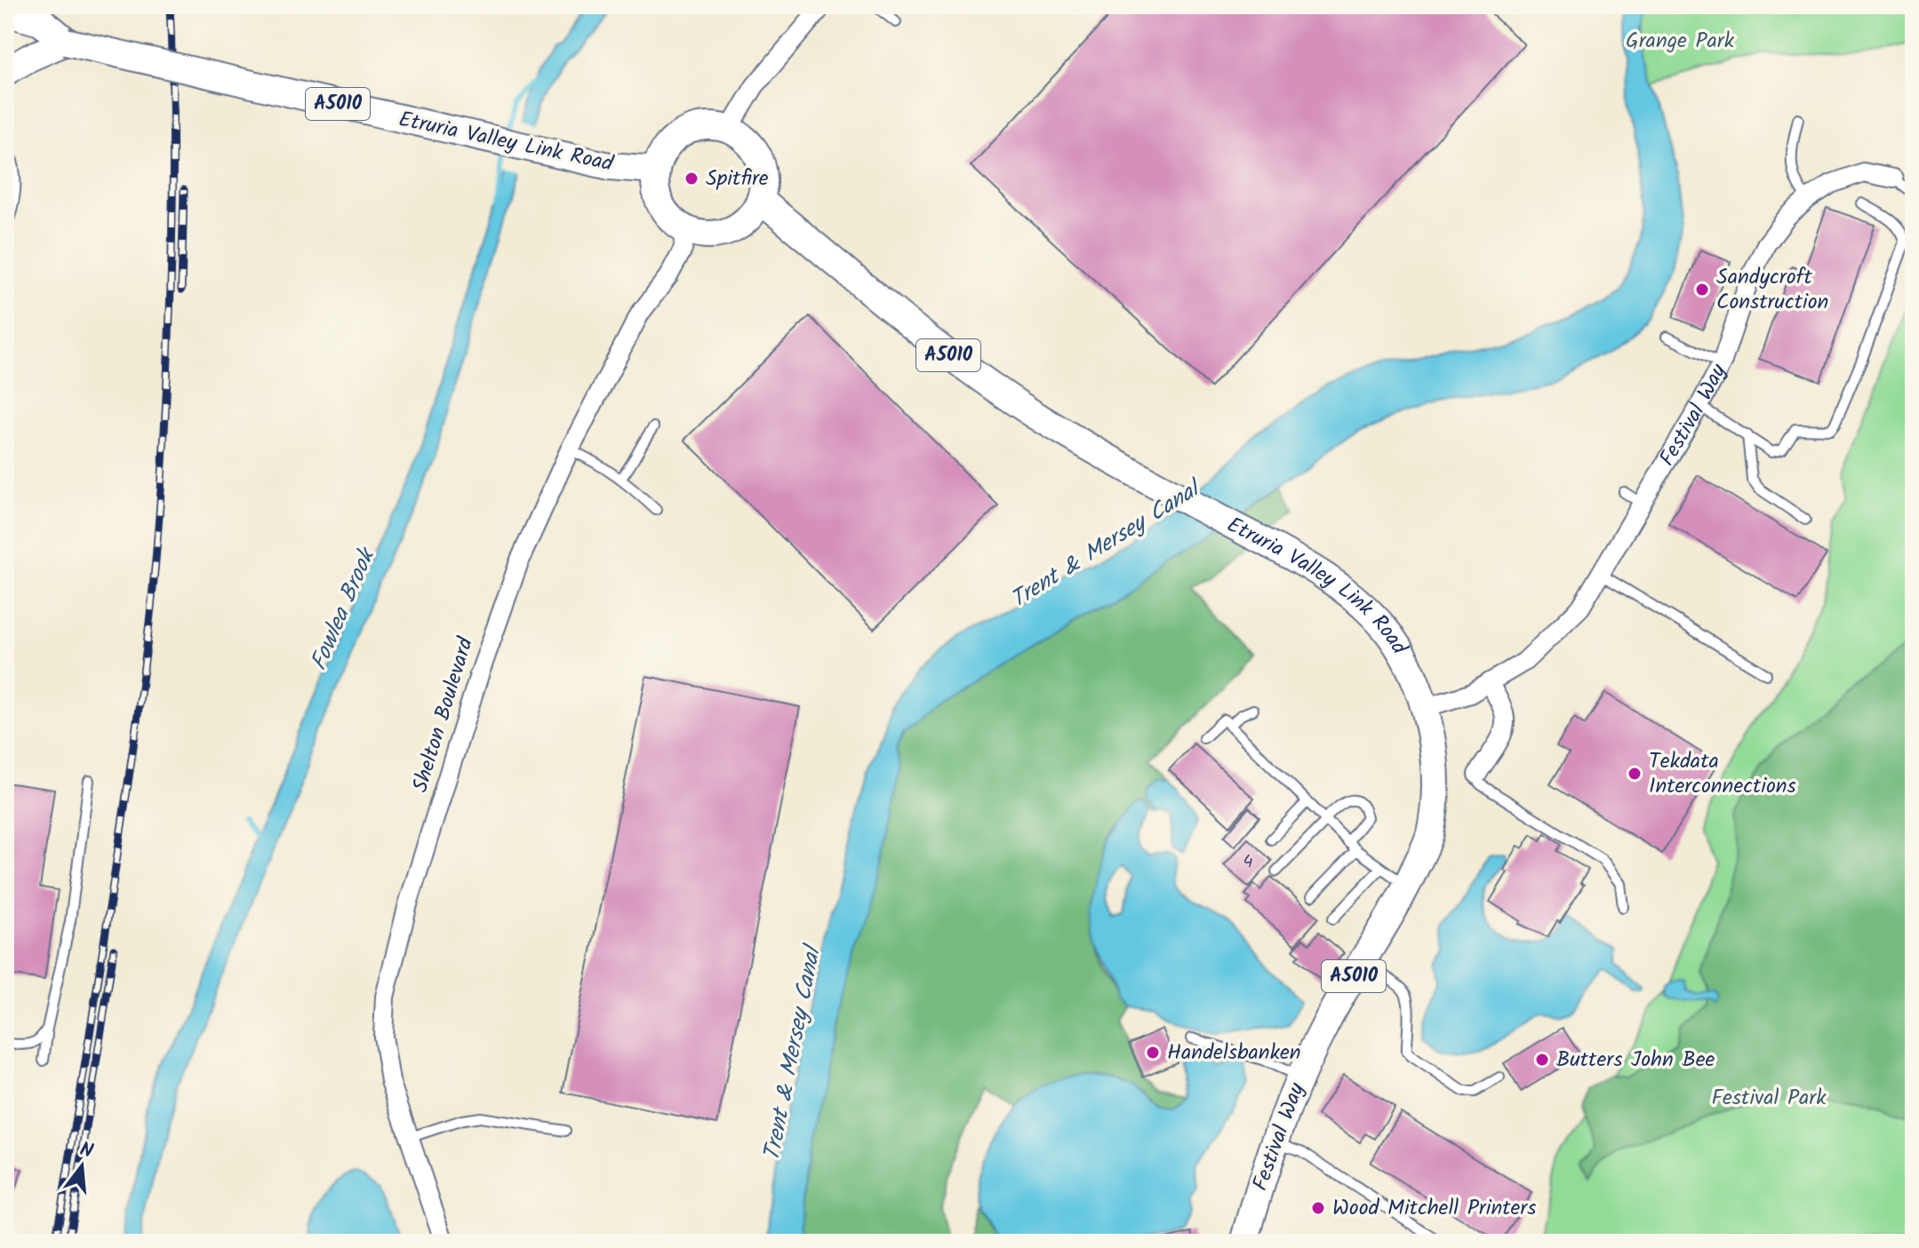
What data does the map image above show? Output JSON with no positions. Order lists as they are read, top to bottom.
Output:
{
  "streets": {
    "main road": ["A5010", "Etruria Valley Link Road", "Festival Way"],
    "street": ["Shelton Boulevard"]
  },
  "crossings": [
    ["Etruria Valley Link Road", "Festival Way"],
    ["Etruria Valley Link Road", "Shelton Boulevard"]
  ],
  "water": ["Trent & Mersey Canal", "Fowlea Brook"],
  "parks": ["Grange Park", "Festival Park"],
  "places": [
    "Spitfire",
    "Sandycroft Construction",
    "Tekdata Interconnections",
    "Handelsbanken",
    "Butters John Bee",
    "Wood Mitchell Printers"
  ],
  "house_numbers": ["4"],
  "north": "top"
}
